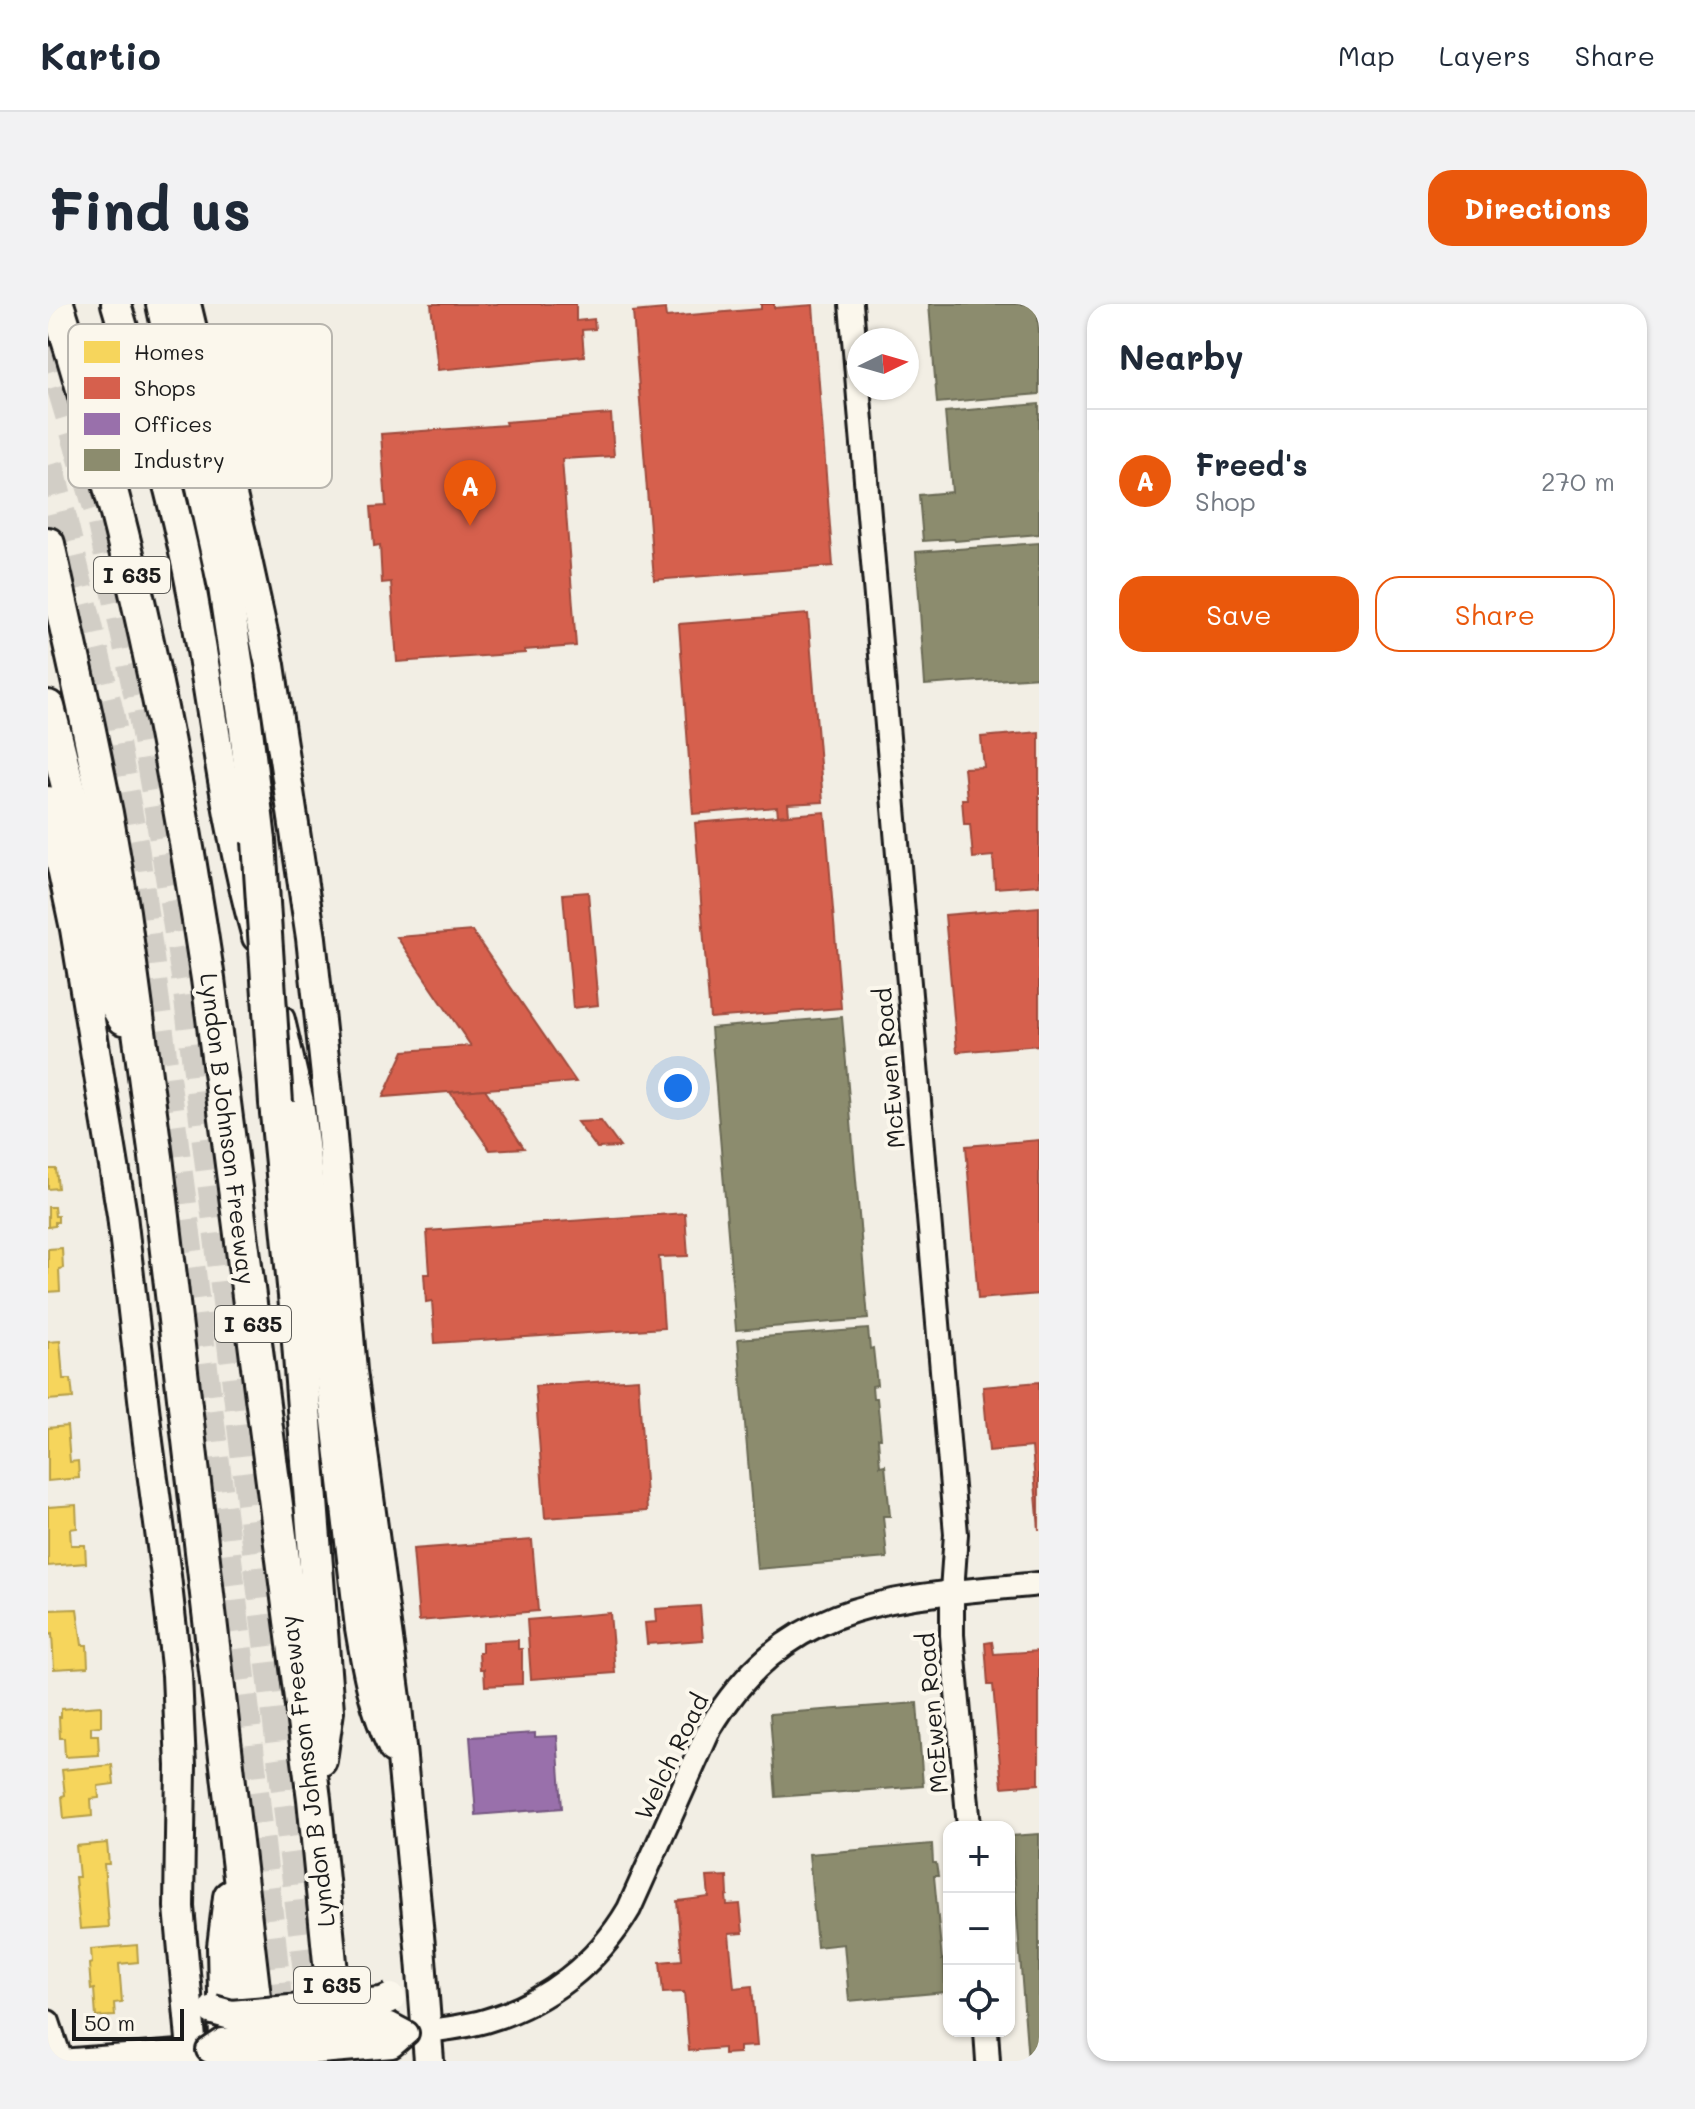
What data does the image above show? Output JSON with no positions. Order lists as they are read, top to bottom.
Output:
{
  "streets": {
    "highway": ["I 635", "Lyndon B Johnson Freeway"],
    "street": ["McEwen Road", "Welch Road"]
  },
  "crossings": [
    ["McEwen Road", "Welch Road"]
  ],
  "legend": [
    "Homes",
    "Shops",
    "Offices",
    "Industry"
  ],
  "scale_bar": "50 m",
  "north": "right",
  "page": {
    "header": "Kartio",
    "nav": ["Map", "Layers", "Share"],
    "buttons": [
      "Directions",
      ["Save", "Share"]
    ],
    "title": "Find us",
    "heading": "Nearby",
    "list": [
      {
        "mark": "A",
        "name": "Freed's",
        "note": "Shop",
        "value": "270 m"
      }
    ],
    "pins": "A",
    "map_buttons": ["+", "−"],
    "scale": "50 m"
  }
}
